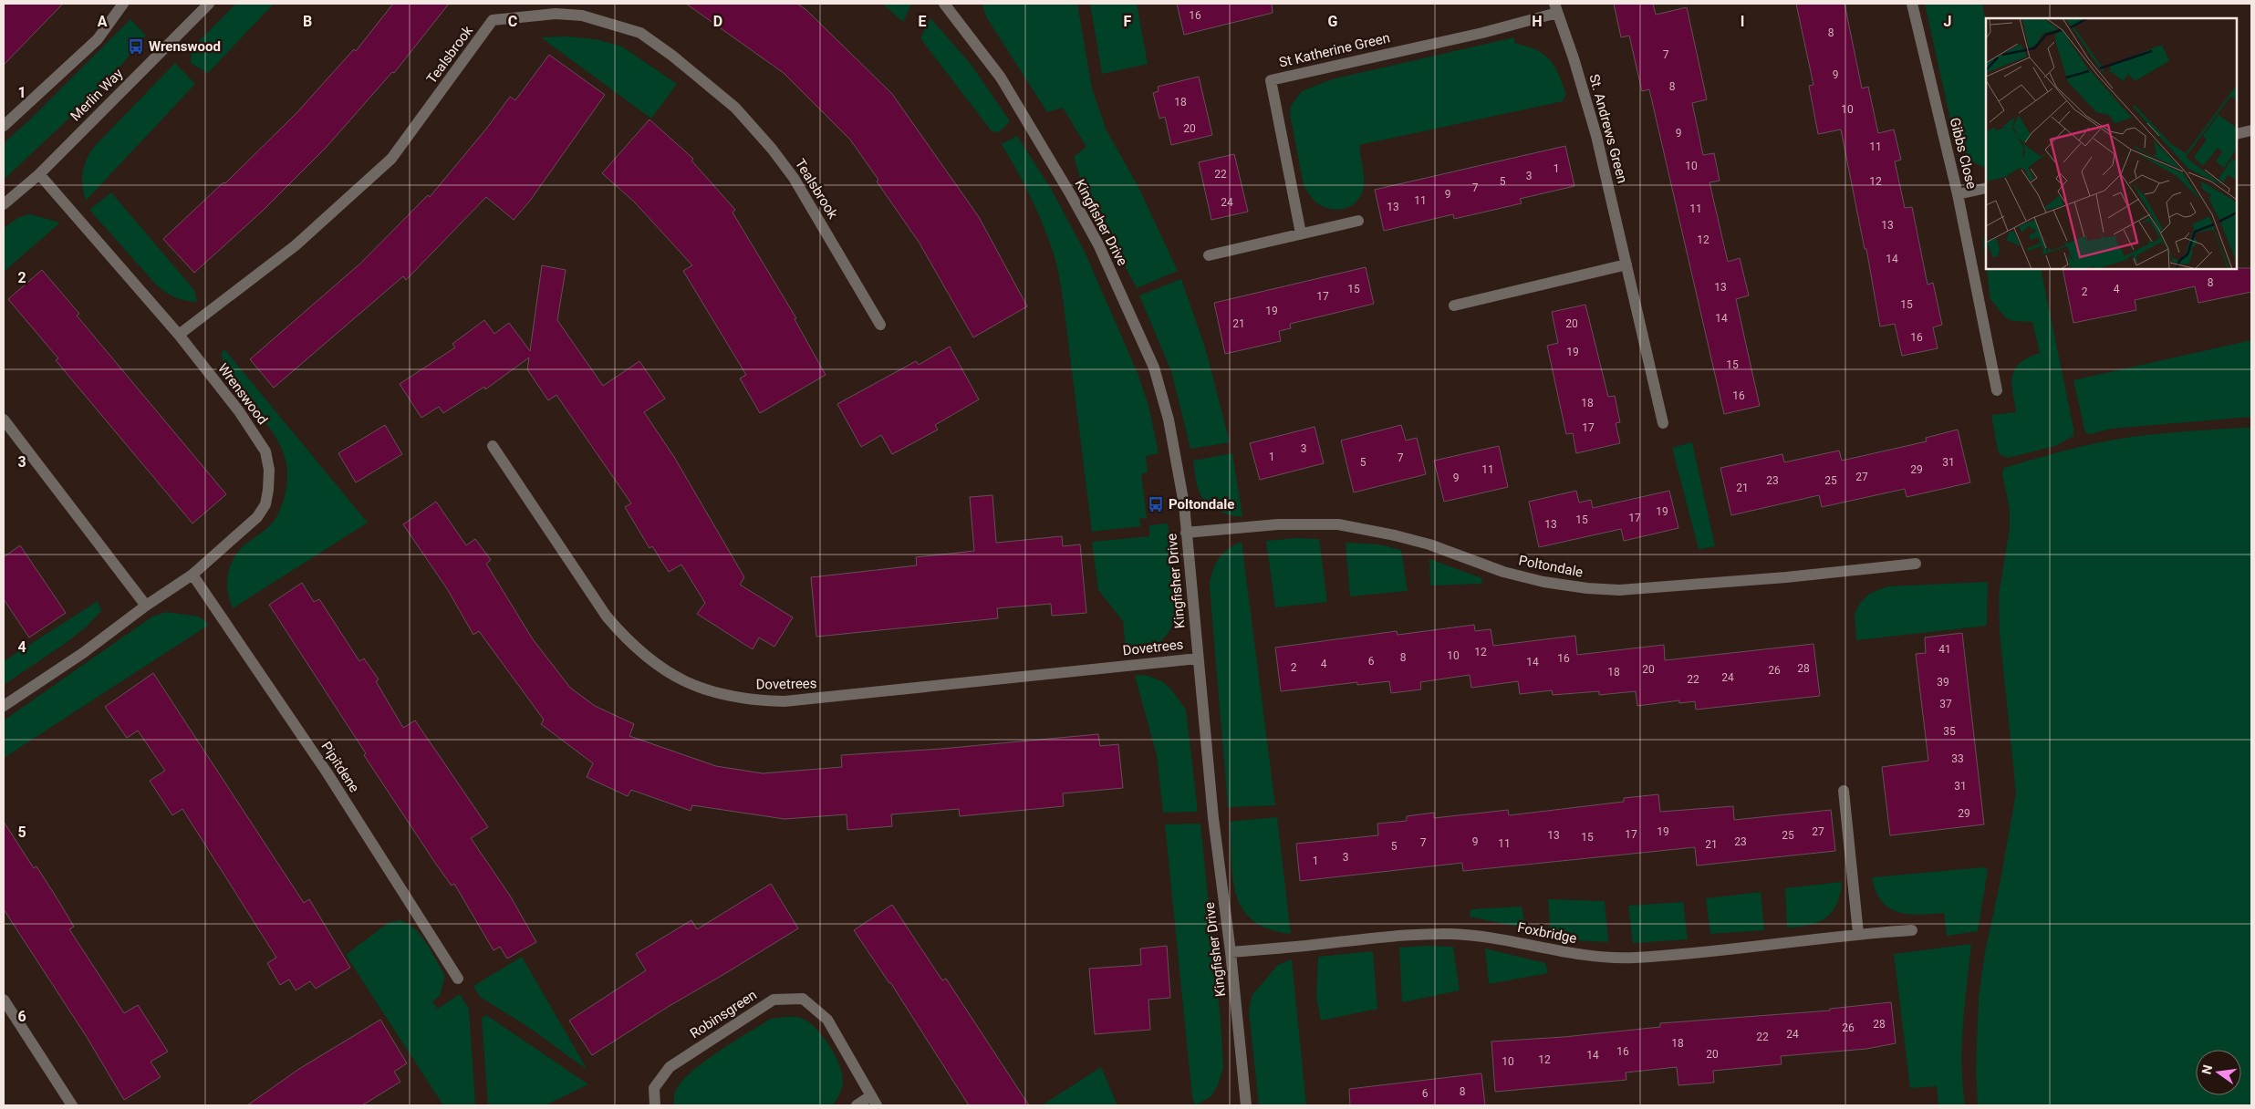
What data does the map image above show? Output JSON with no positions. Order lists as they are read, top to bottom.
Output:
{
  "streets": {
    "street": [
      "St Katherine Green",
      "Tealsbrook",
      "Merlin Way",
      "St. Andrews Green",
      "Gibbs Close",
      "Kingfisher Drive",
      "Wrenswood",
      "Poltondale",
      "Dovetrees",
      "Pipitdene",
      "Foxbridge",
      "Robinsgreen"
    ]
  },
  "crossings": [
    ["St Katherine Green", "St. Andrews Green"],
    ["Tealsbrook", "Wrenswood"],
    ["Merlin Way", "Wrenswood"],
    ["Kingfisher Drive", "Poltondale"],
    ["Kingfisher Drive", "Dovetrees"],
    ["Kingfisher Drive", "Foxbridge"],
    ["Wrenswood", "Pipitdene"]
  ],
  "places": {
    "bus stop": ["Wrenswood", "Poltondale"]
  },
  "house_numbers": [
    "16",
    "8",
    "7",
    "9",
    "8",
    "18",
    "10",
    "20",
    "9",
    "11",
    "10",
    "1",
    "22",
    "3",
    "5",
    "12",
    "7",
    "9",
    "11",
    "24",
    "13",
    "11",
    "13",
    "12",
    "14",
    "8",
    "13",
    "15",
    "4",
    "2",
    "17",
    "15",
    "19",
    "14",
    "21",
    "20",
    "16",
    "19",
    "15",
    "16",
    "18",
    "17",
    "3",
    "1",
    "7",
    "5",
    "31",
    "11",
    "29",
    "27",
    "9",
    "23",
    "25",
    "21",
    "19",
    "17",
    "15",
    "13",
    "41",
    "12",
    "10",
    "8",
    "16",
    "6",
    "14",
    "4",
    "2",
    "28",
    "20",
    "26",
    "18",
    "24",
    "22",
    "39",
    "37",
    "35",
    "33",
    "31",
    "29",
    "19",
    "27",
    "17",
    "13",
    "25",
    "15",
    "9",
    "23",
    "7",
    "11",
    "21",
    "5",
    "3",
    "1",
    "28",
    "26",
    "24",
    "22",
    "18",
    "16",
    "20",
    "14",
    "12",
    "10",
    "8",
    "6"
  ],
  "north": "left",
  "grid": {
    "columns": [
      "A",
      "B",
      "C",
      "D",
      "E",
      "F",
      "G",
      "H",
      "I",
      "J"
    ],
    "rows": [
      "1",
      "2",
      "3",
      "4",
      "5",
      "6"
    ]
  }
}
